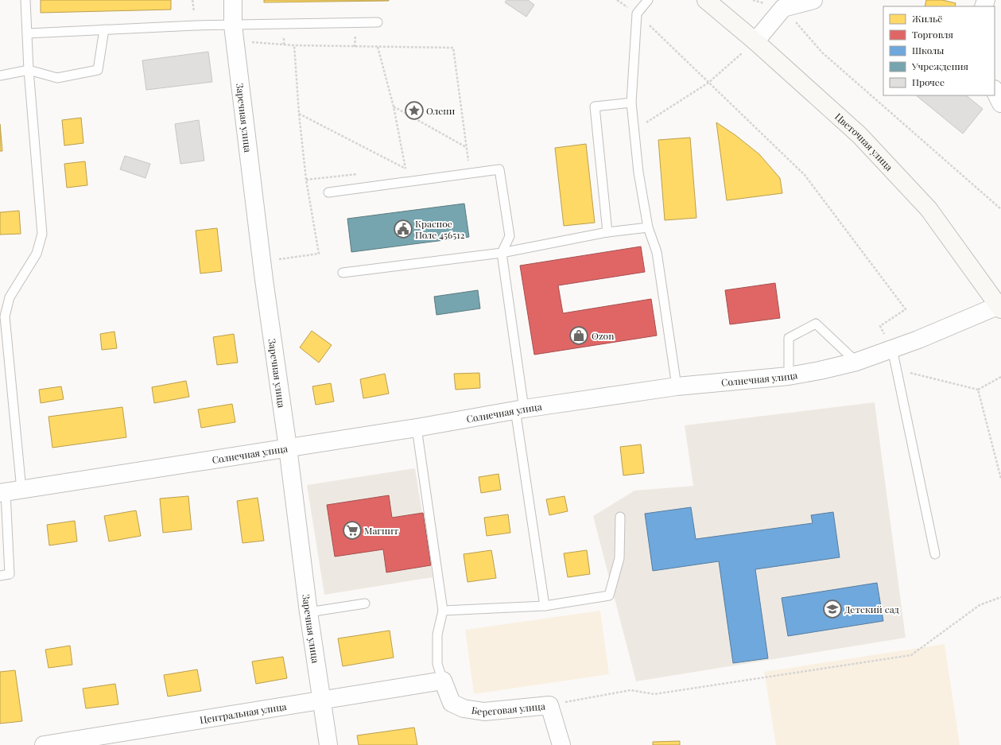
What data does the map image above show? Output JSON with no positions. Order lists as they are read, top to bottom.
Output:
{
  "streets": {
    "main road": ["Цветочная улица"],
    "street": [
      "Заречная улица",
      "Солнечная улица",
      "Береговая улица",
      "Центральная улица"
    ]
  },
  "crossings": [
    ["Заречная улица", "Солнечная улица"],
    ["Заречная улица", "Центральная улица"],
    ["Цветочная улица", "Солнечная улица"],
    ["Береговая улица", "Центральная улица"]
  ],
  "places": {
    "place": ["Олени"],
    "public building": ["Красное Поле 456512"],
    "shop": ["Ozon"],
    "supermarket": ["Магнит"],
    "school or university": ["Детский сад"]
  },
  "legend": [
    "Жильё",
    "Торговля",
    "Школы",
    "Учреждения",
    "Прочее"
  ]
}
